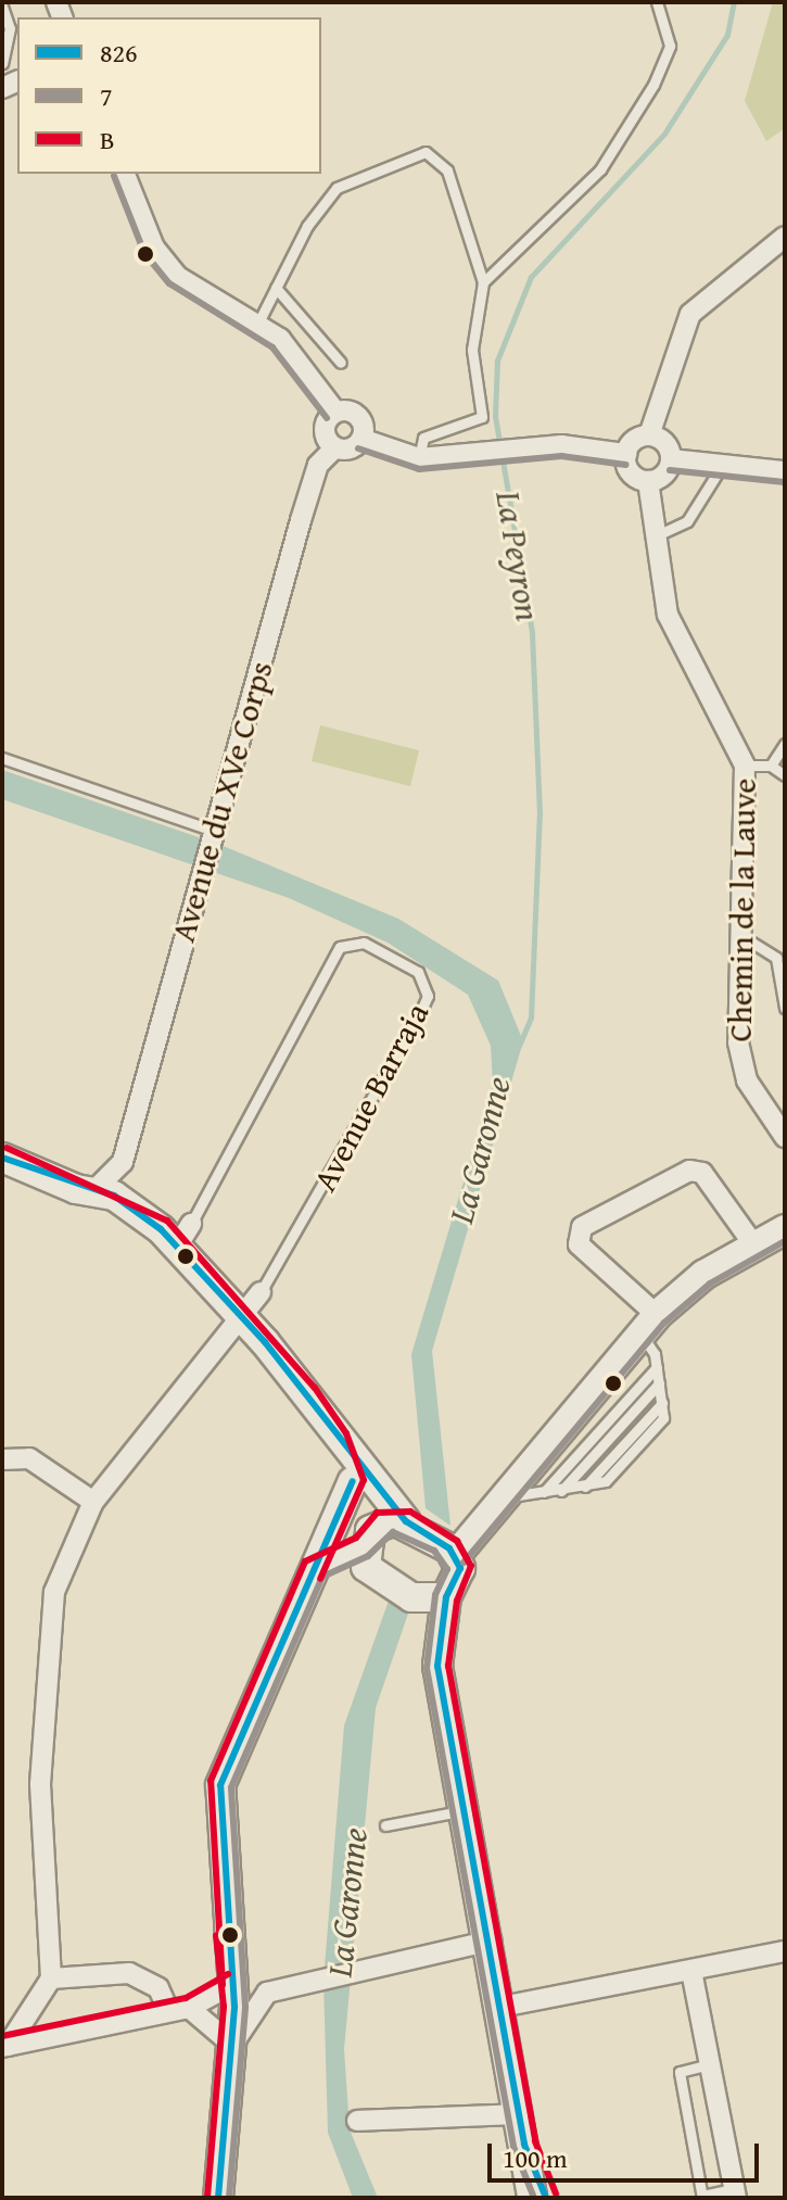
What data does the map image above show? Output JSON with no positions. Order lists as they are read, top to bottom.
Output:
{
  "streets": {
    "street": ["Avenue du XVe Corps", "Chemin de la Lauve", "Avenue Barraja"]
  },
  "water": ["La Peyron", "La Garonne"],
  "lines": ["transit line 7", "transit line B", "transit line 826"],
  "legend": ["826", "7", "B"],
  "scale_bar": "100 m"
}
